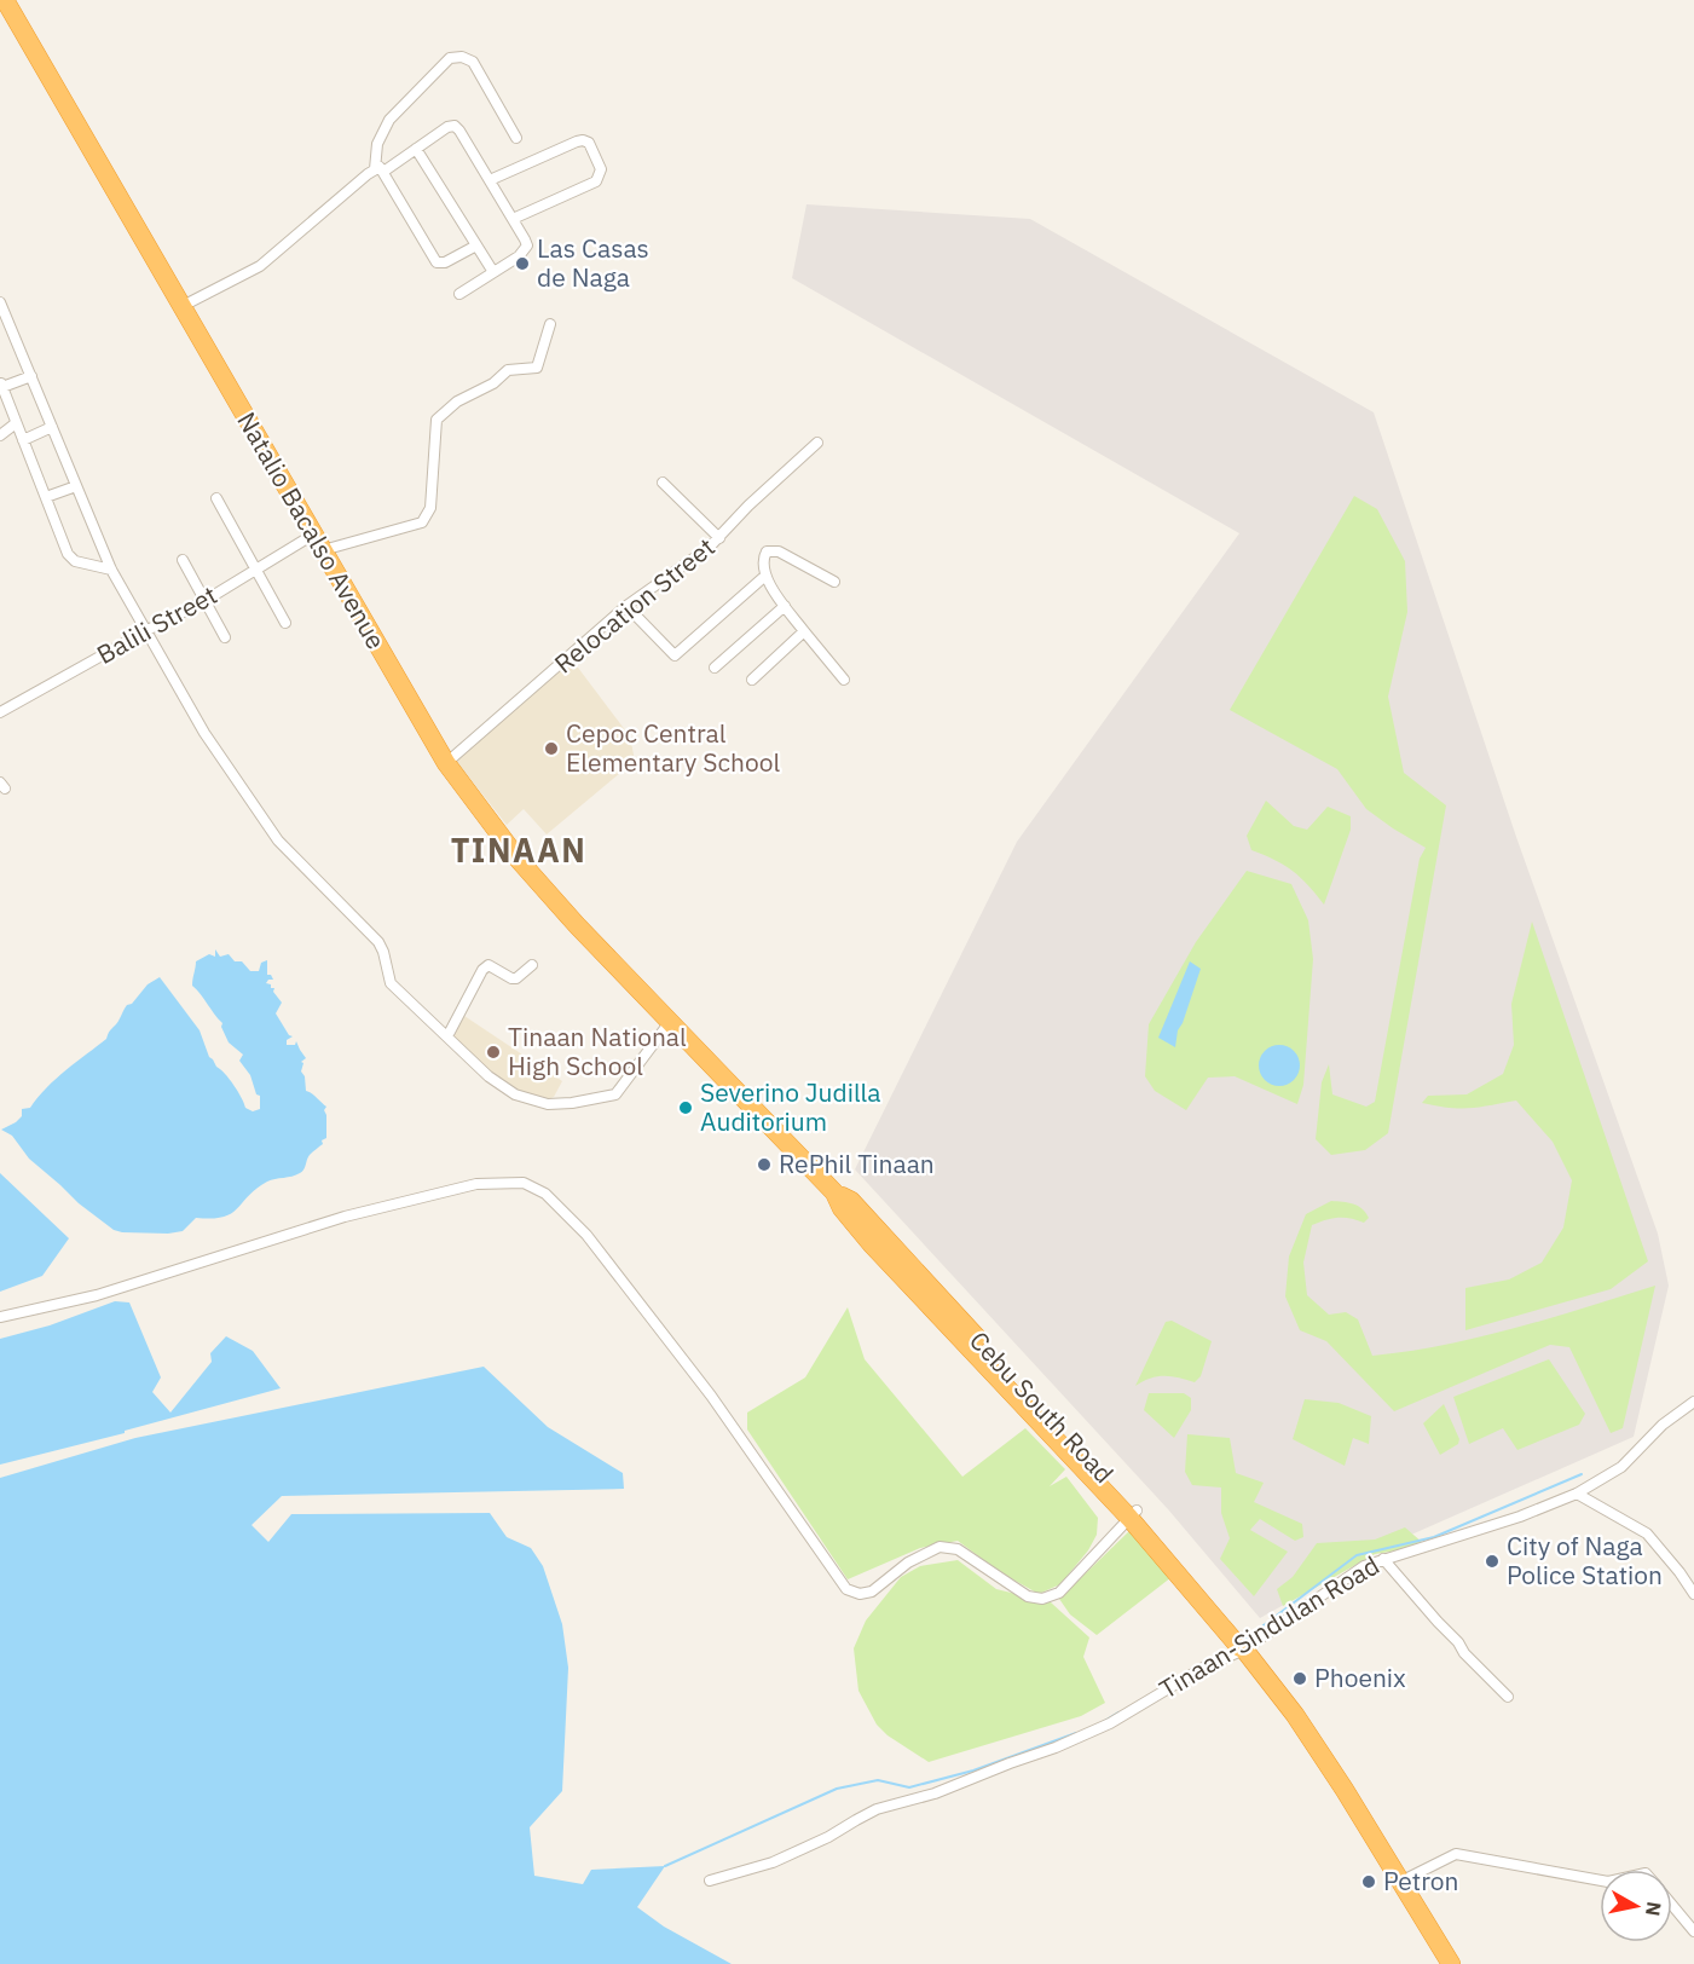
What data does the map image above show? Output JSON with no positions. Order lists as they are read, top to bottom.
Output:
{
  "streets": {
    "highway": ["Natalio Bacalso Avenue", "Cebu South Road"],
    "street": ["Relocation Street", "Balili Street", "Tinaan-Sindulan Road"]
  },
  "crossings": [
    ["Natalio Bacalso Avenue", "Relocation Street"],
    ["Natalio Bacalso Avenue", "Balili Street"],
    ["Natalio Bacalso Avenue", "Cebu South Road"],
    ["Cebu South Road", "Tinaan-Sindulan Road"]
  ],
  "districts": ["TINAAN"],
  "places": [
    "Las Casas de Naga",
    "Cepoc Central Elementary School",
    "Tinaan National High School",
    "Severino Judilla Auditorium",
    "RePhil Tinaan",
    "City of Naga Police Station",
    "Phoenix",
    "Petron"
  ],
  "north": "right"
}
